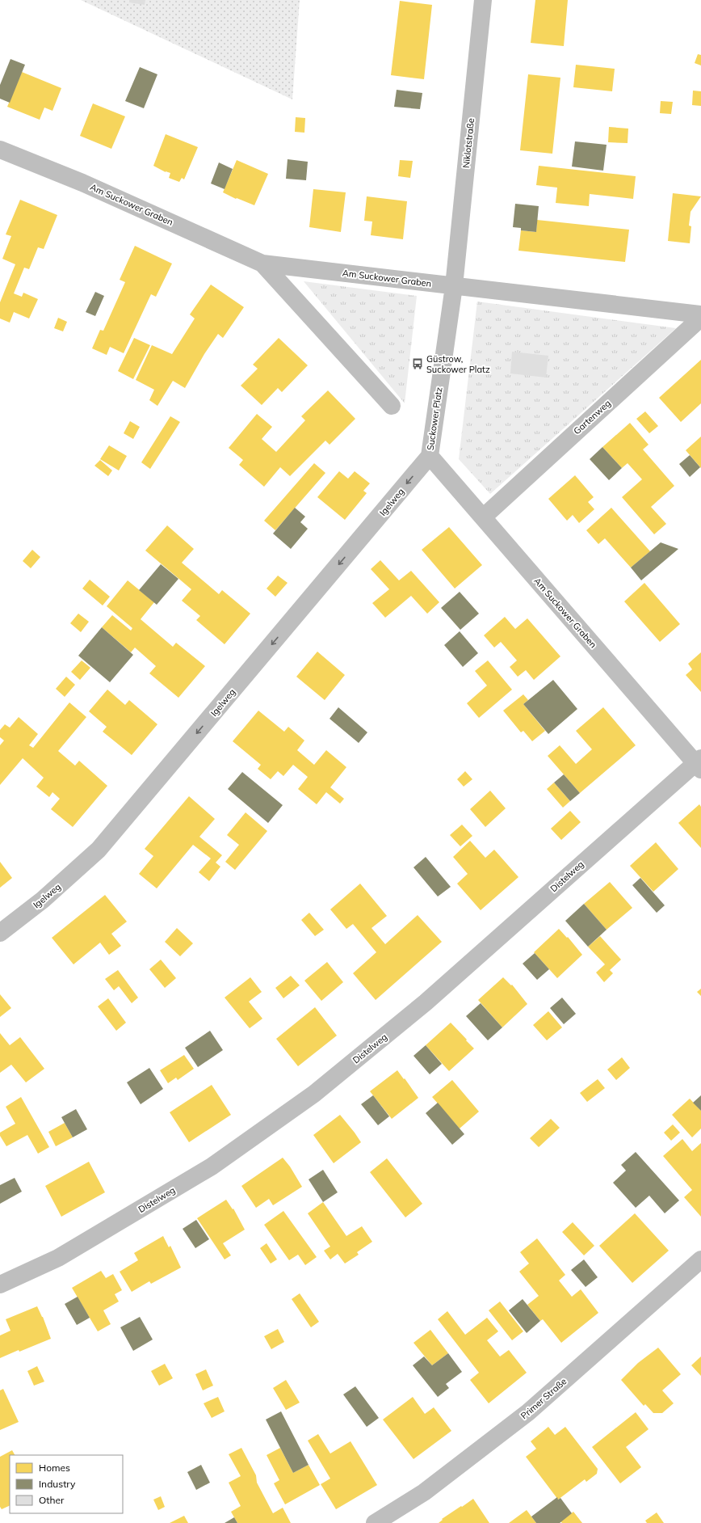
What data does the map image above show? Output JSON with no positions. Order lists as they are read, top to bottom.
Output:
{
  "streets": {
    "street": [
      "Niklotstraße",
      "Am Suckower Graben",
      "Gartenweg",
      "Suckower Platz",
      "Igelweg",
      "Distelweg",
      "Primer Straße"
    ]
  },
  "crossings": [
    ["Niklotstraße", "Am Suckower Graben"],
    ["Niklotstraße", "Suckower Platz"],
    ["Am Suckower Graben", "Gartenweg"],
    ["Am Suckower Graben", "Suckower Platz"],
    ["Am Suckower Graben", "Igelweg"],
    ["Am Suckower Graben", "Distelweg"],
    ["Suckower Platz", "Igelweg"]
  ],
  "one_way": ["Igelweg"],
  "places": {
    "bus stop": ["Güstrow, Suckower Platz"]
  },
  "legend": ["Homes", "Industry", "Other"]
}
